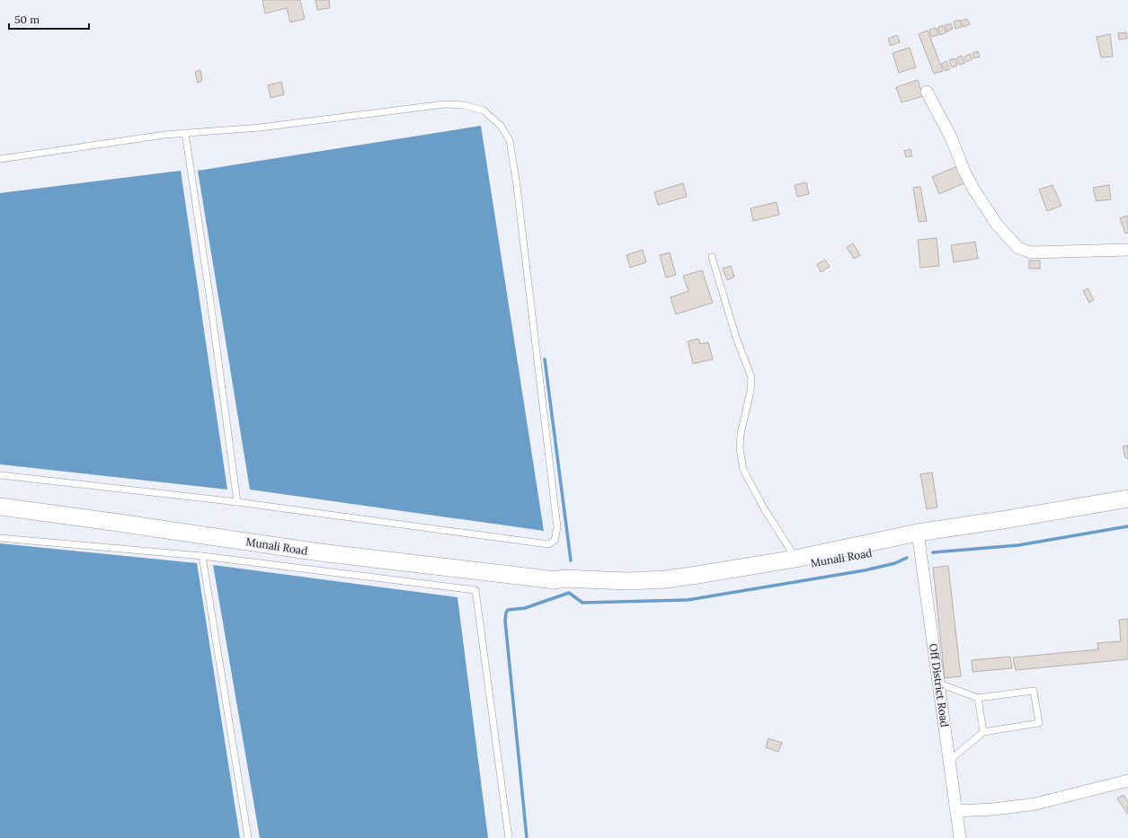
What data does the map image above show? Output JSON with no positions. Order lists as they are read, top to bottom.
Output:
{
  "streets": {
    "main road": ["Munali Road"],
    "street": ["Off District Road"]
  },
  "crossings": [
    ["Munali Road", "Off District Road"]
  ],
  "scale_bar": "50 m"
}
